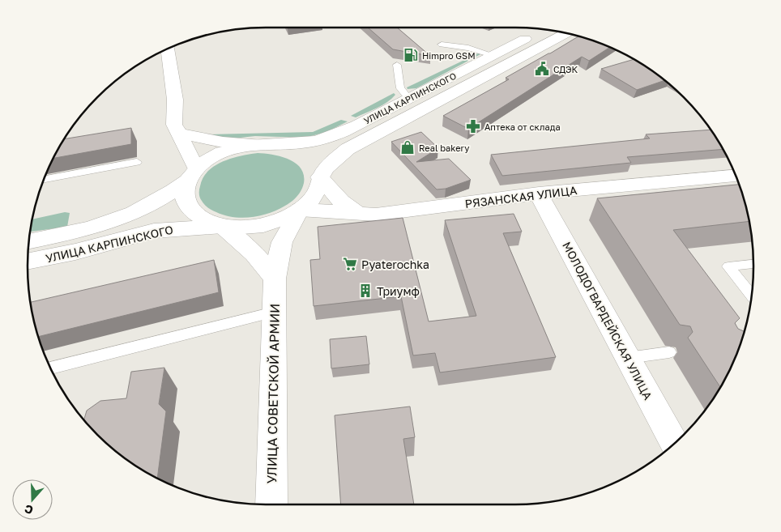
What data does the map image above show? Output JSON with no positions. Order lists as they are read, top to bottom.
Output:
{
  "streets": {
    "main road": [
      "УЛИЦА КАРПИНСКОГО",
      "РЯЗАНСКАЯ УЛИЦА",
      "МОЛОДОГВАРДЕЙСКАЯ УЛИЦА",
      "УЛИЦА СОВЕТСКОЙ АРМИИ"
    ]
  },
  "crossings": [
    ["УЛИЦА КАРПИНСКОГО", "РЯЗАНСКАЯ УЛИЦА"],
    ["УЛИЦА КАРПИНСКОГО", "УЛИЦА СОВЕТСКОЙ АРМИИ"],
    ["РЯЗАНСКАЯ УЛИЦА", "МОЛОДОГВАРДЕЙСКАЯ УЛИЦА"],
    ["РЯЗАНСКАЯ УЛИЦА", "УЛИЦА СОВЕТСКОЙ АРМИИ"]
  ],
  "places": {
    "fuel station": ["Himpro GSM"],
    "public building": ["СДЭК"],
    "pharmacy": ["Аптека от склада"],
    "shop": ["Real bakery"],
    "supermarket": ["Pyaterochka"],
    "building": ["Триумф"]
  },
  "north": "bottom"
}
